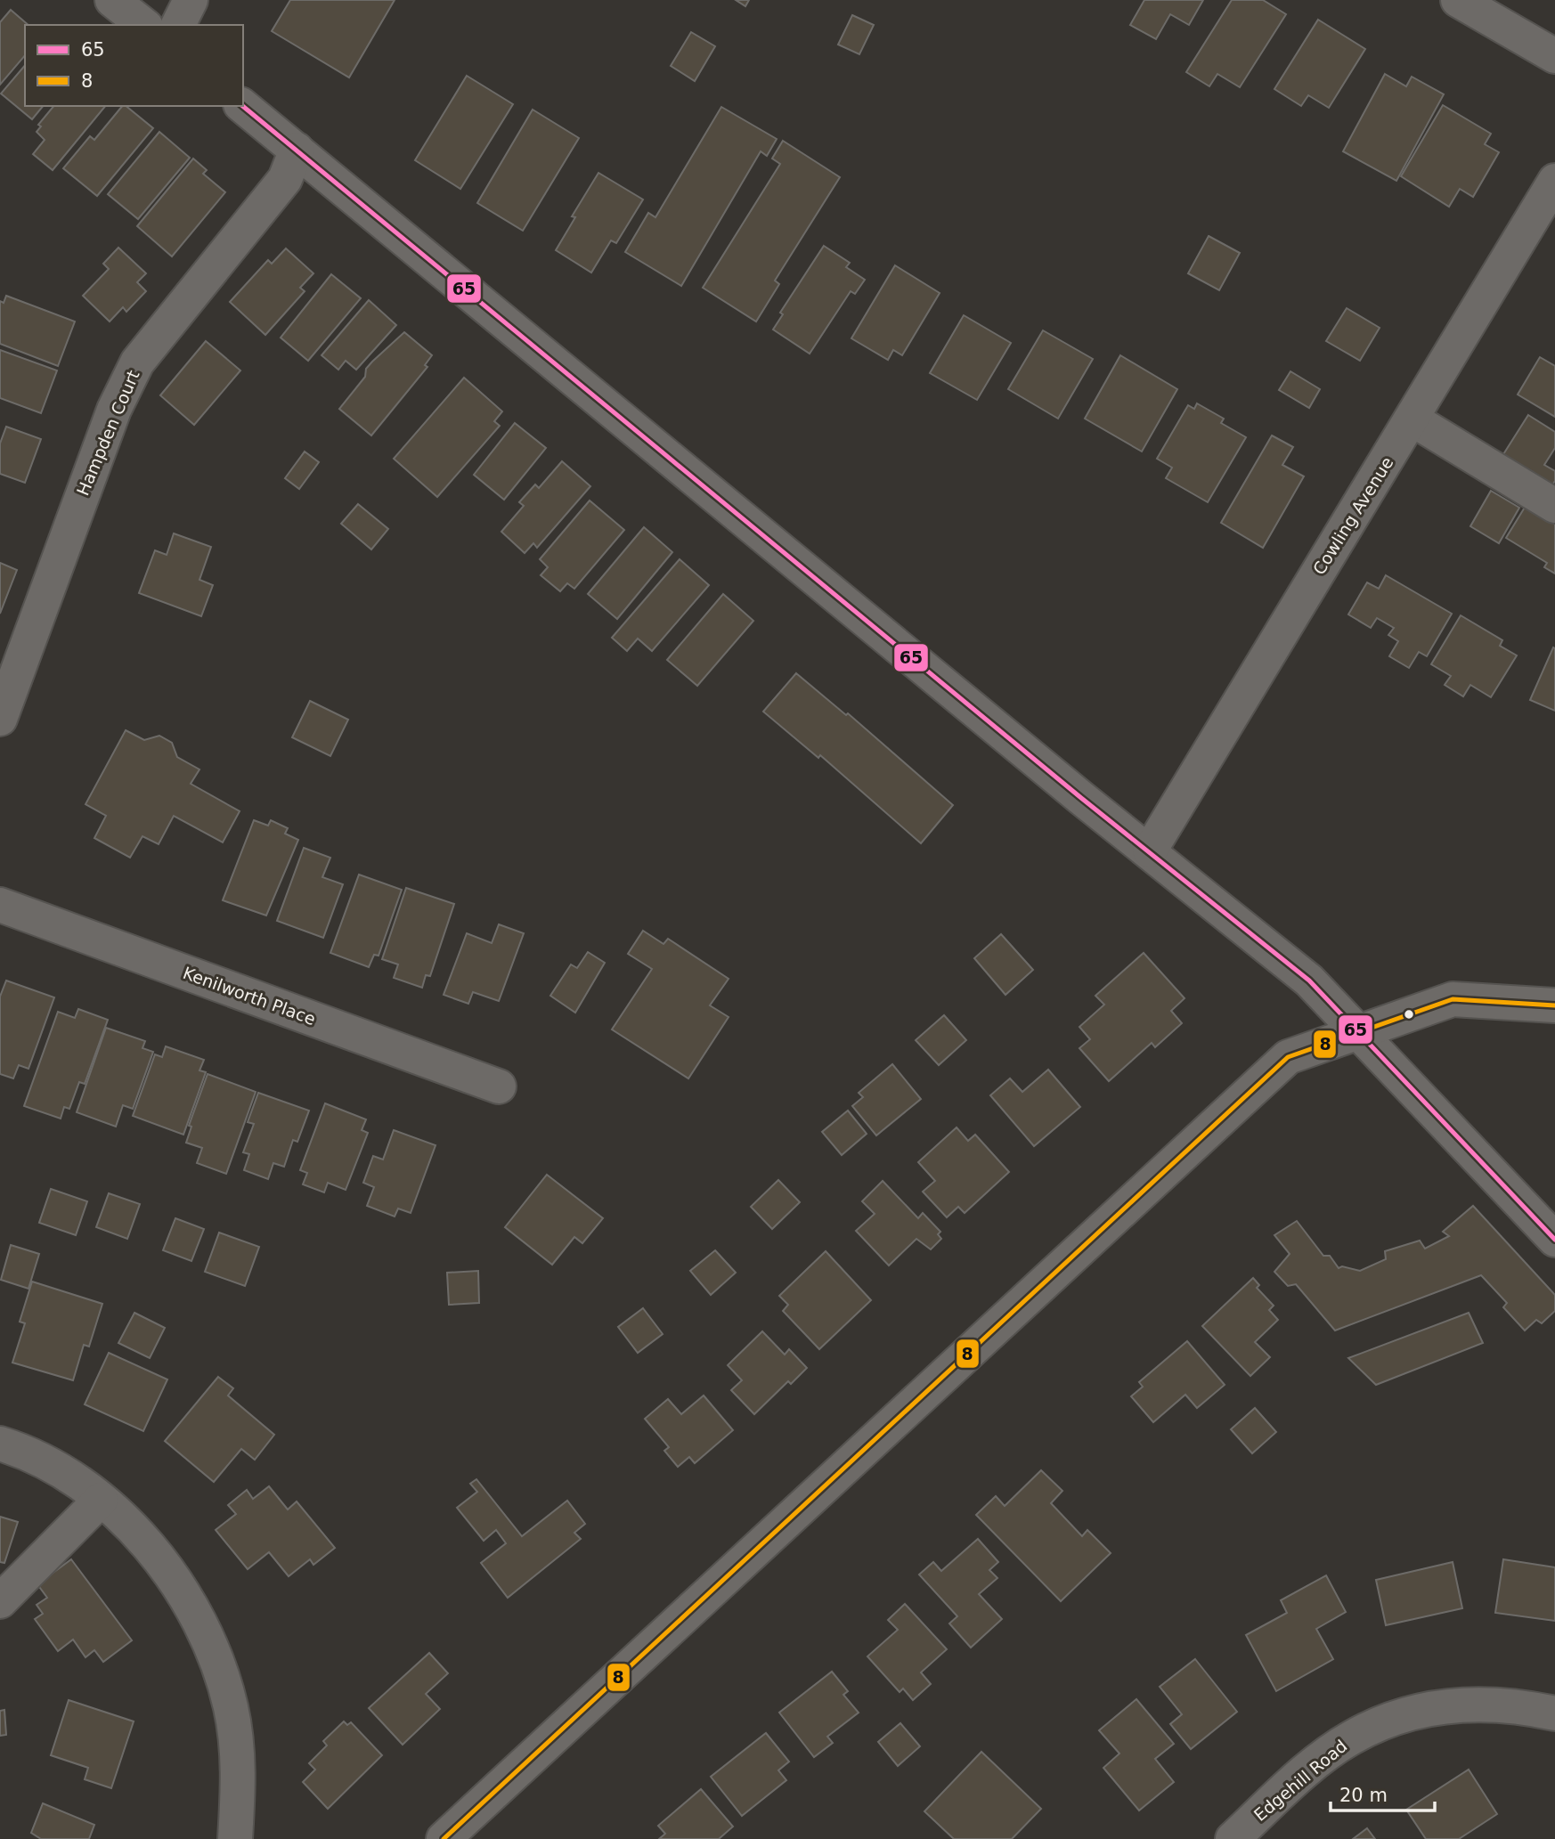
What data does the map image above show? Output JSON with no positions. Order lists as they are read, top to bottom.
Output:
{
  "streets": {
    "street": [
      "Hampden Court",
      "Cowling Avenue",
      "Kenilworth Place",
      "Edgehill Road"
    ]
  },
  "lines": ["transit line 65", "transit line 8"],
  "legend": ["65", "8"],
  "scale_bar": "20 m"
}
